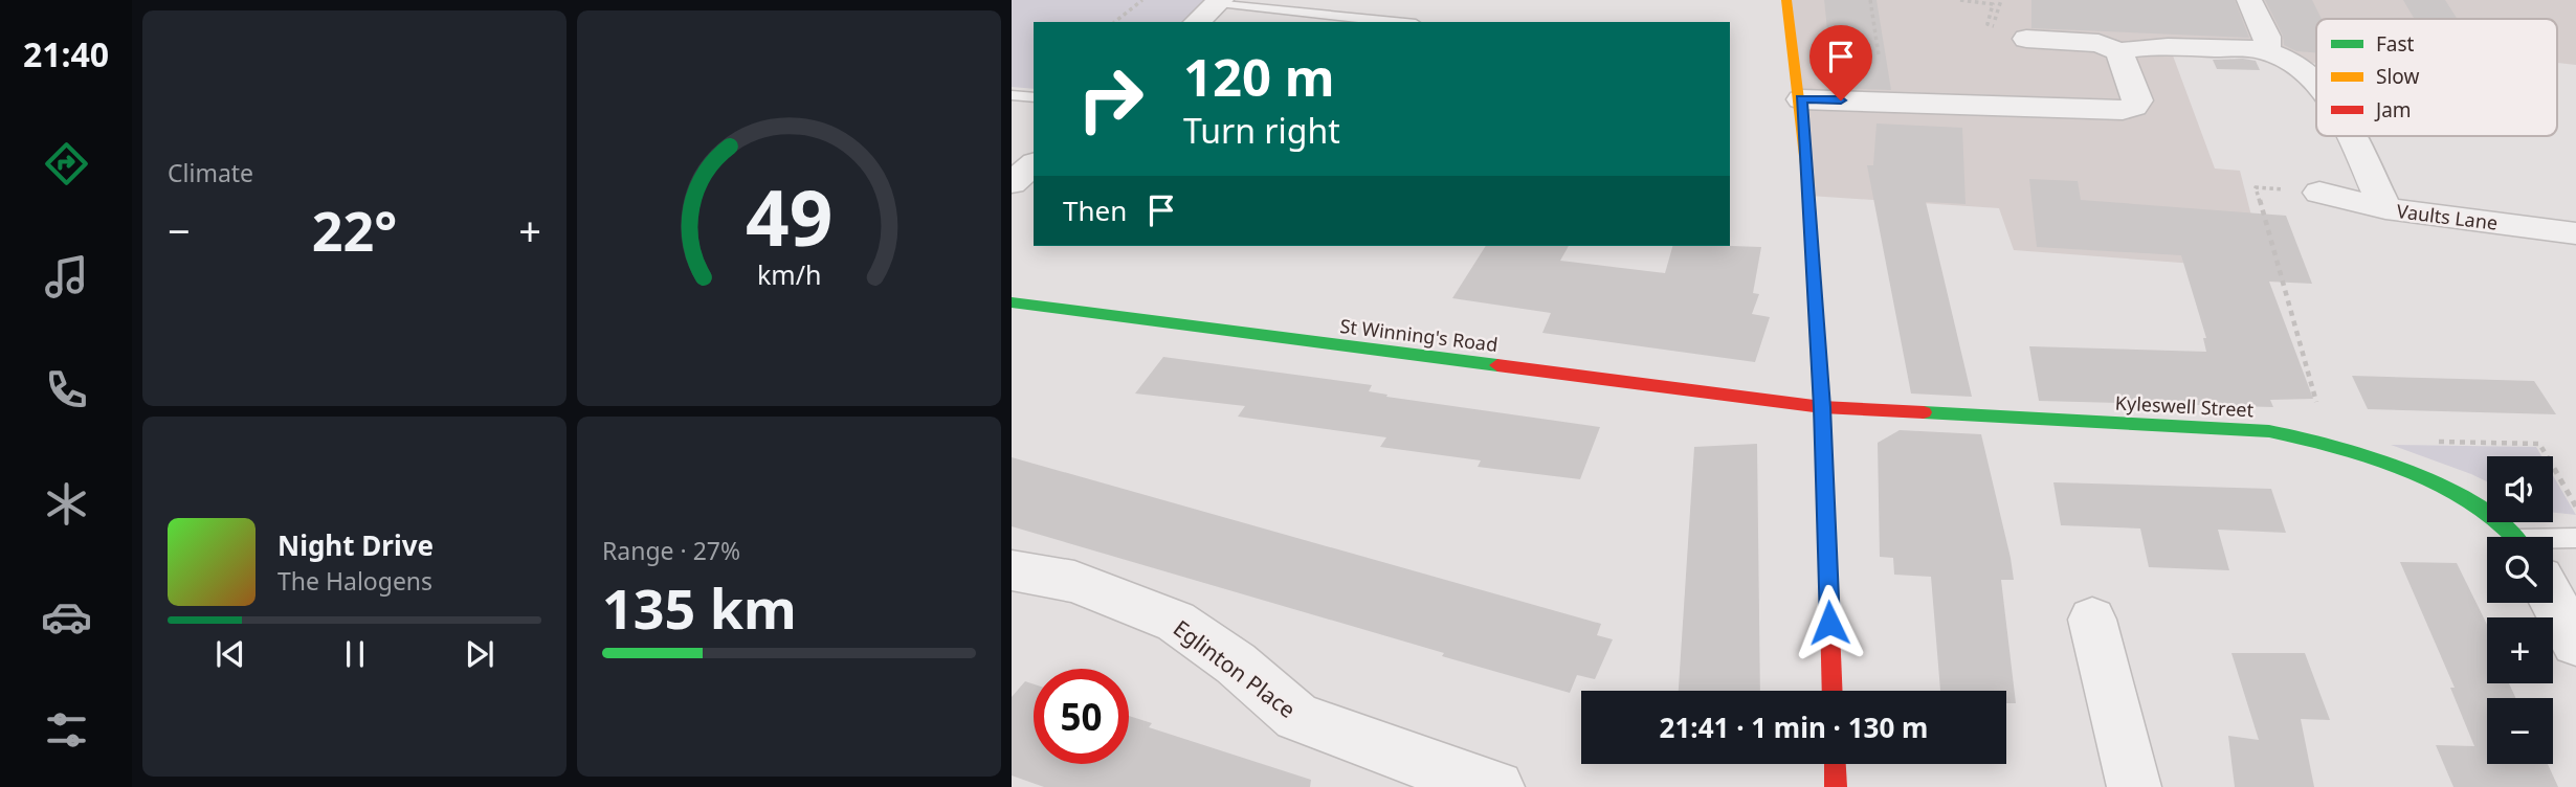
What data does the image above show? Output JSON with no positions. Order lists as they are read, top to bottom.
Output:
{
  "streets": {
    "street": [
      "Vaults Lane",
      "St Winning's Road",
      "Kyleswell Street",
      "Eglinton Place"
    ]
  },
  "crossings": [
    ["St Winning's Road", "Kyleswell Street"]
  ],
  "legend": ["Fast", "Slow", "Jam"],
  "page": {
    "tabs": "21:40",
    "tile": [
      "Climate",
      ["Range · 27%", "135 km"]
    ],
    "turn": ["120 m", "Turn right"],
    "then": "Then",
    "heat": ["−", "22°", "+"],
    "map_buttons": ["+", "−"],
    "song": ["Night Drive", "The Halogens"],
    "limit": "50",
    "trip": "21:41 · 1 min · 130 m",
    "gauge": ["49", "km/h"]
  }
}
